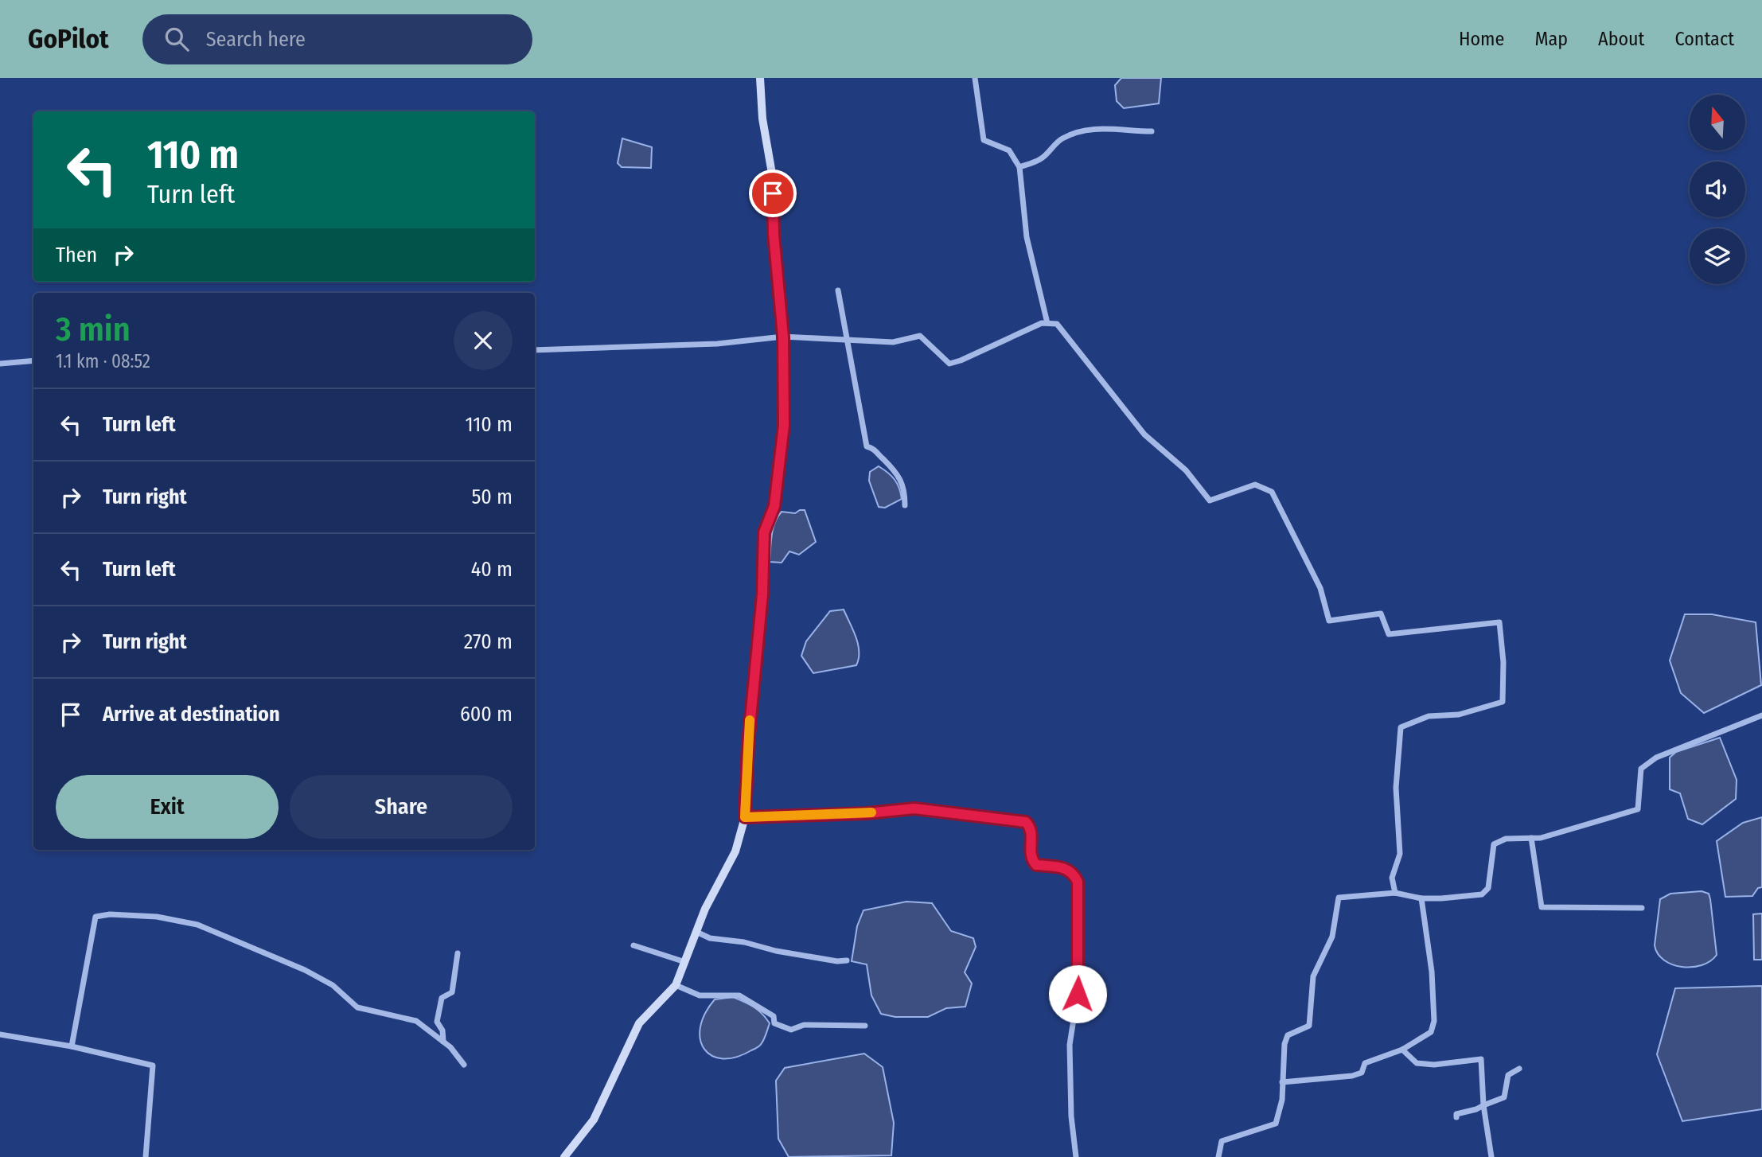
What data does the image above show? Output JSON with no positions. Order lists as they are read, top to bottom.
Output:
{
  "north": "top",
  "page": {
    "header": "GoPilot",
    "search": "Search here",
    "nav": [
      "Home",
      "Map",
      "About",
      "Contact"
    ],
    "turn": ["110 m", "Turn left"],
    "then": "Then",
    "heading": ["3 min", "1.1 km · 08:52"],
    "list": [
      {
        "name": "Turn left",
        "value": "110 m"
      },
      {
        "name": "Turn right",
        "value": "50 m"
      },
      {
        "name": "Turn left",
        "value": "40 m"
      },
      {
        "name": "Turn right",
        "value": "270 m"
      },
      {
        "name": "Arrive at destination",
        "value": "600 m"
      }
    ],
    "buttons": ["Exit", "Share"]
  }
}
